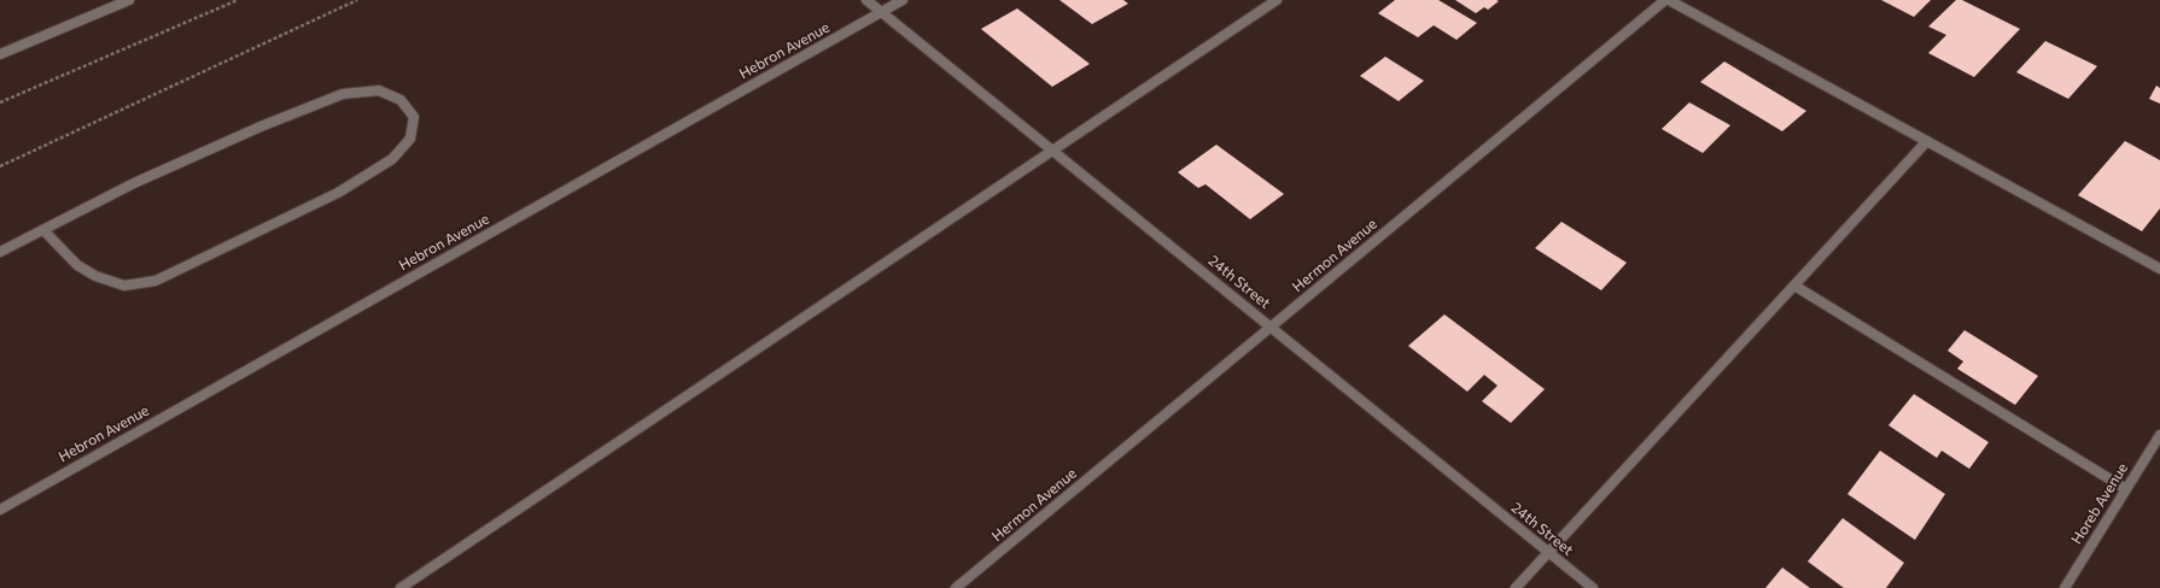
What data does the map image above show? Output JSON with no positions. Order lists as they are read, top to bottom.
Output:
{
  "streets": {
    "street": [
      "Hebron Avenue",
      "Hermon Avenue",
      "24th Street",
      "Horeb Avenue"
    ]
  },
  "crossings": [
    ["Hebron Avenue", "24th Street"],
    ["Hermon Avenue", "24th Street"]
  ]
}
